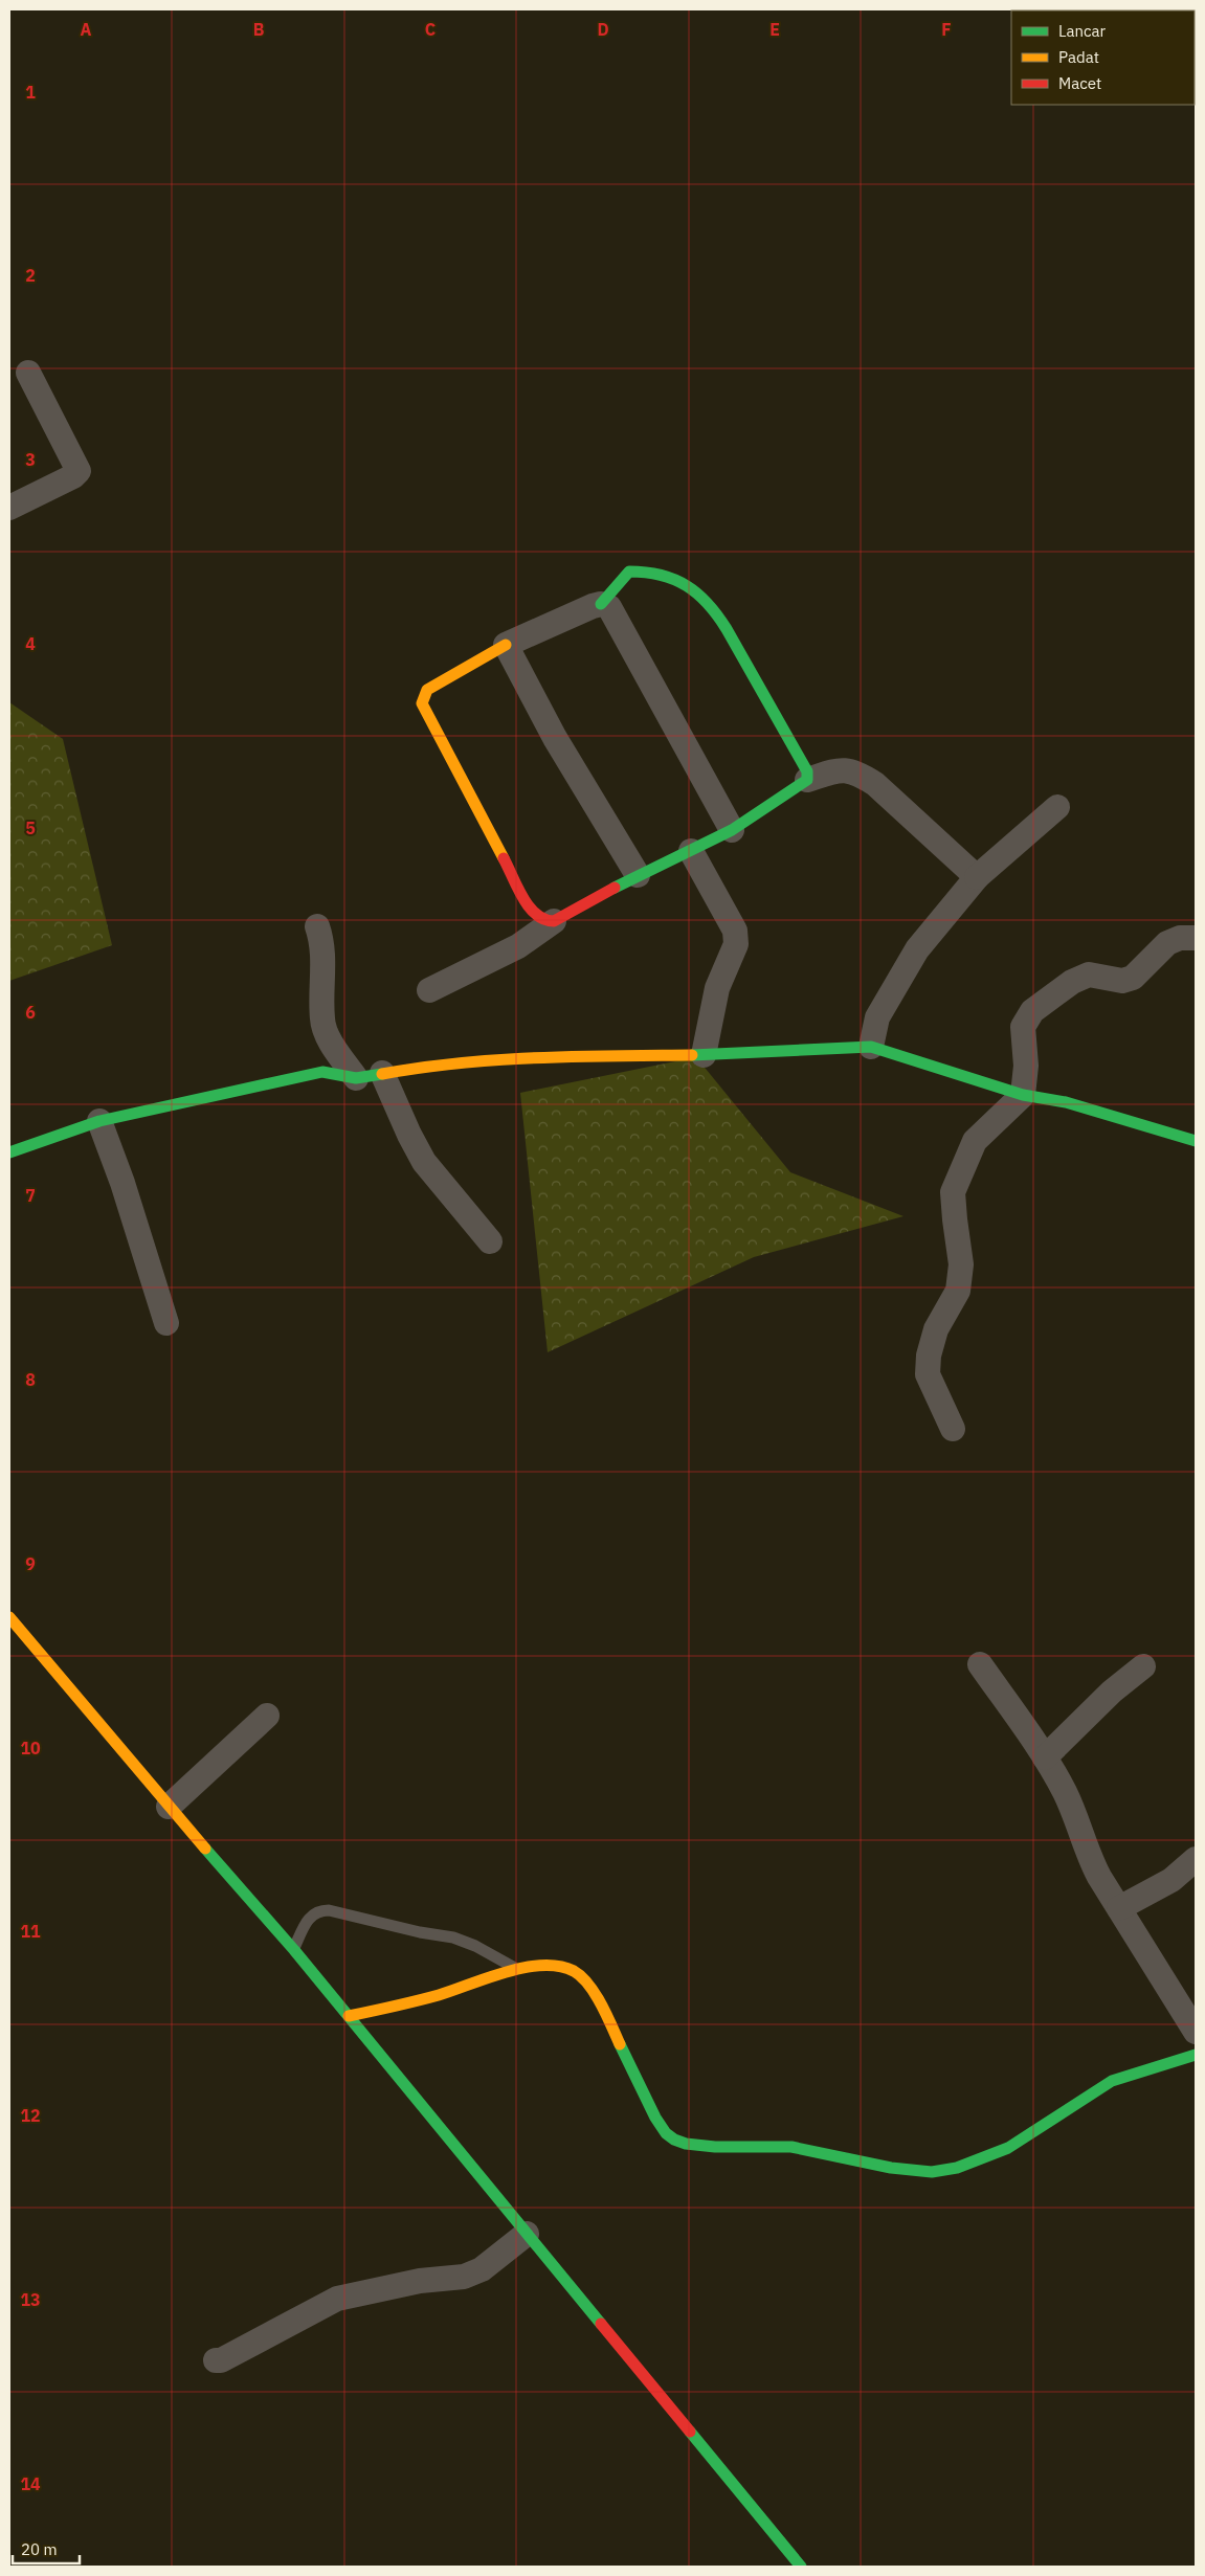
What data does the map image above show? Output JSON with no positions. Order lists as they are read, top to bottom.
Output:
{
  "legend": ["Lancar", "Padat", "Macet"],
  "scale_bar": "20 m",
  "grid": {
    "columns": [
      "A",
      "B",
      "C",
      "D",
      "E",
      "F"
    ],
    "rows": [
      "1",
      "2",
      "3",
      "4",
      "5",
      "6",
      "7",
      "8",
      "9",
      "10",
      "11",
      "12",
      "13",
      "14"
    ]
  }
}
